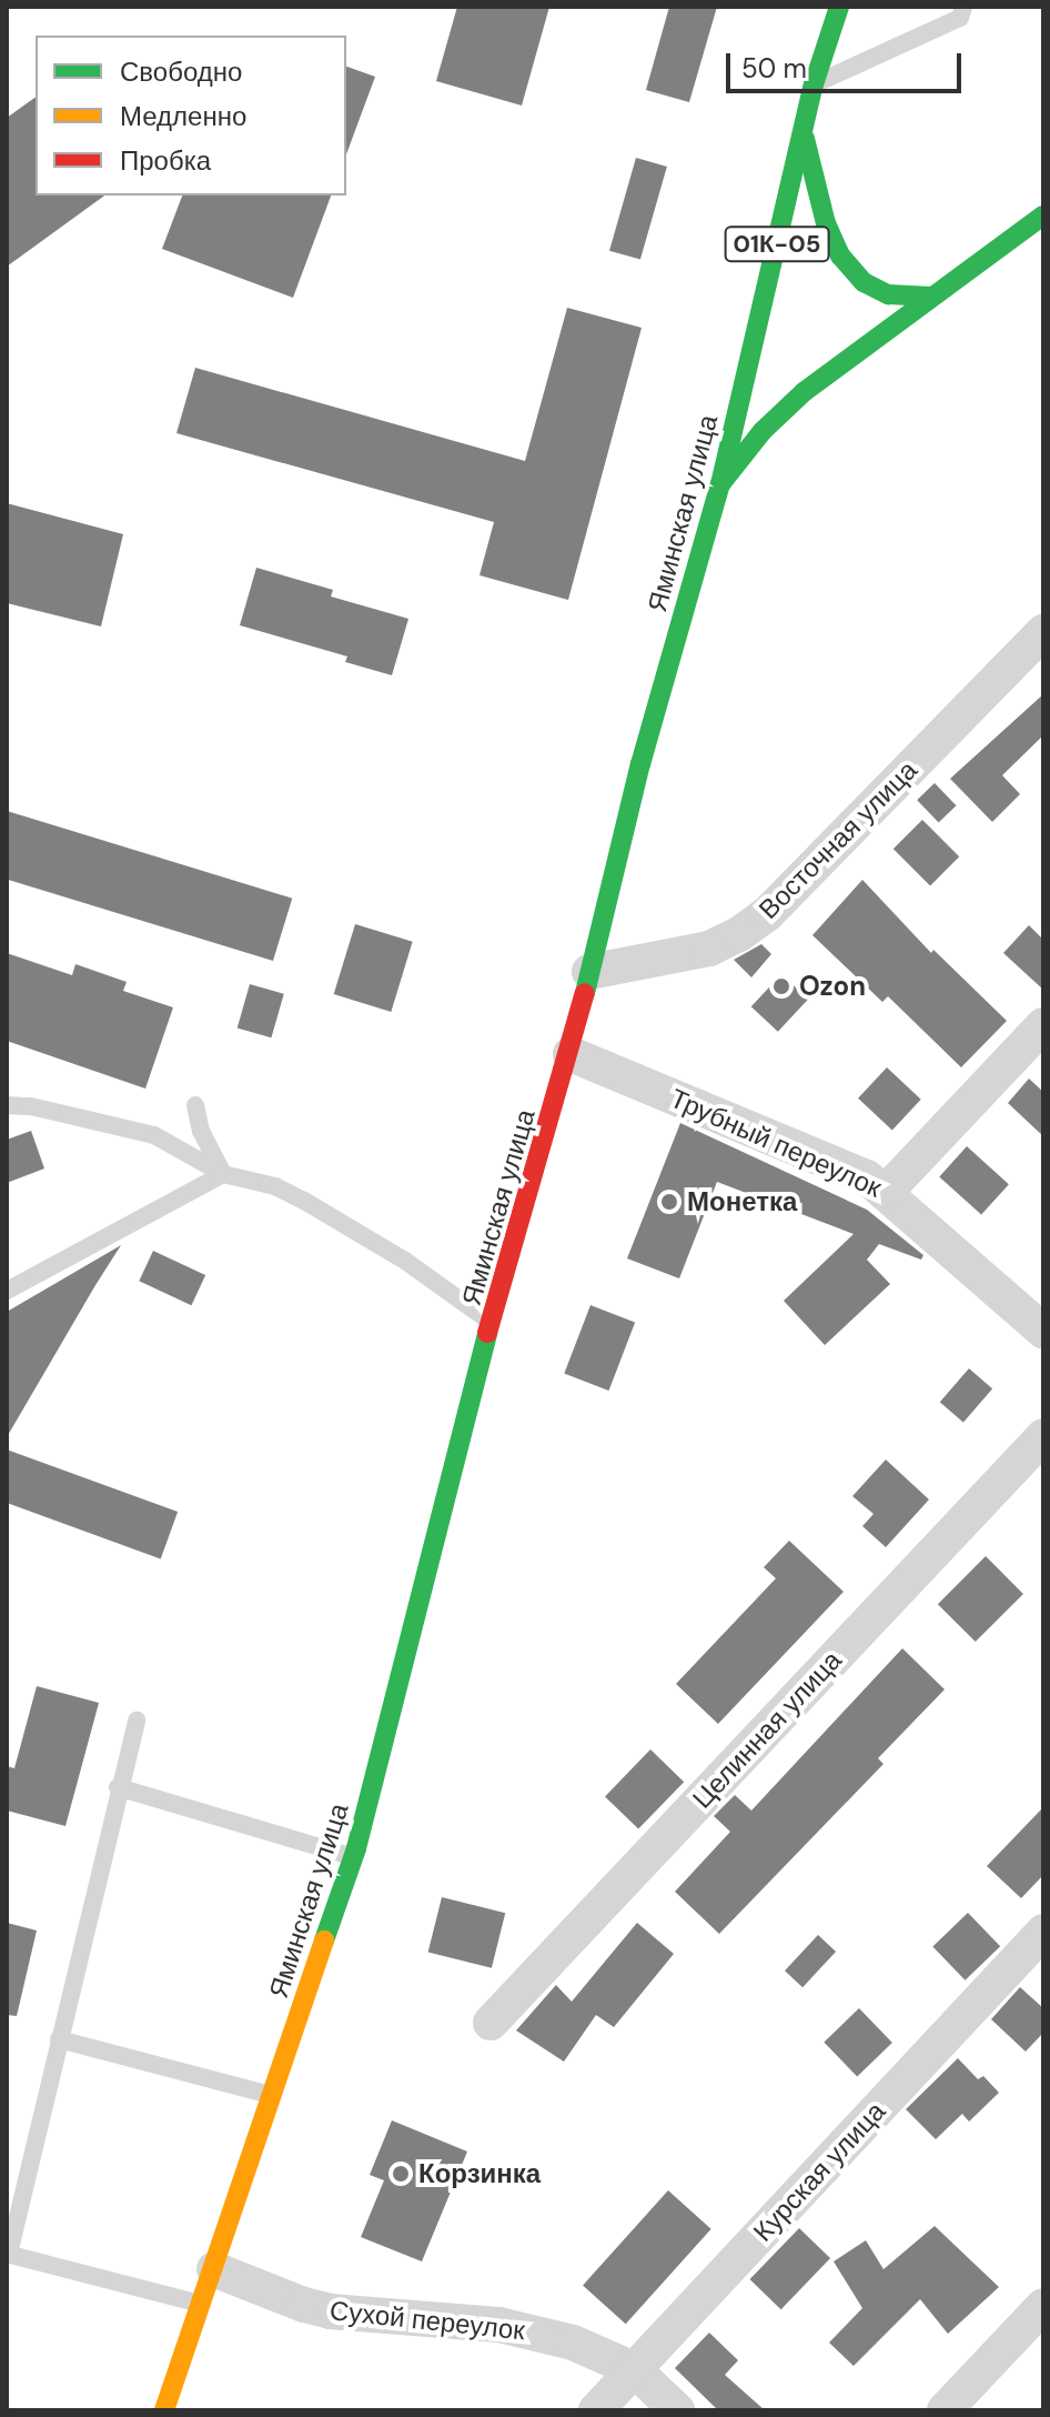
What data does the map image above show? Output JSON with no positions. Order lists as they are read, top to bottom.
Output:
{
  "streets": {
    "main road": ["01К-05", "Яминская улица"],
    "street": [
      "Восточная улица",
      "Трубный переулок",
      "Целинная улица",
      "Курская улица",
      "Сухой переулок"
    ]
  },
  "crossings": [
    ["Яминская улица", "Восточная улица"],
    ["Яминская улица", "Трубный переулок"],
    ["Яминская улица", "Сухой переулок"],
    ["Курская улица", "Сухой переулок"]
  ],
  "places": ["Ozon", "Монетка", "Корзинка"],
  "legend": ["Свободно", "Медленно", "Пробка"],
  "scale_bar": "50 m"
}
